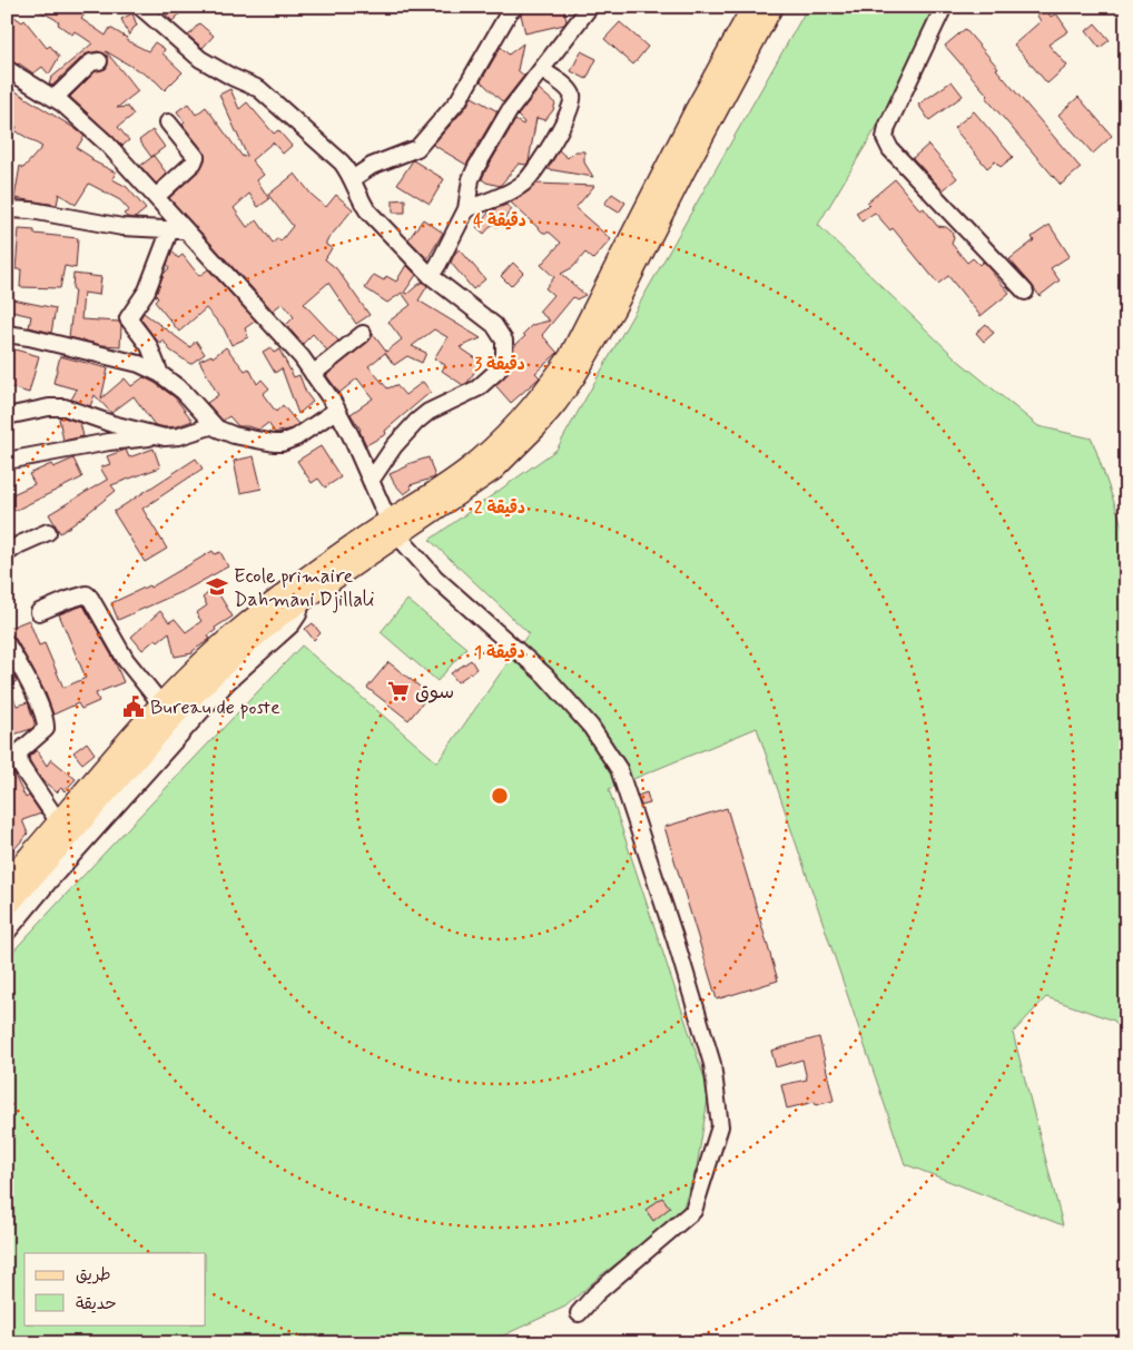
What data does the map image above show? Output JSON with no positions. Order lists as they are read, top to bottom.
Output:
{
  "places": {
    "school or university": ["Ecole primaire Dahmani Djillali"],
    "supermarket": ["سوق"],
    "public building": ["Bureau de poste"]
  },
  "legend": ["طريق", "حديقة"],
  "rings": [
    "4 دقيقة",
    "3 دقيقة",
    "2 دقيقة",
    "1 دقيقة"
  ]
}
